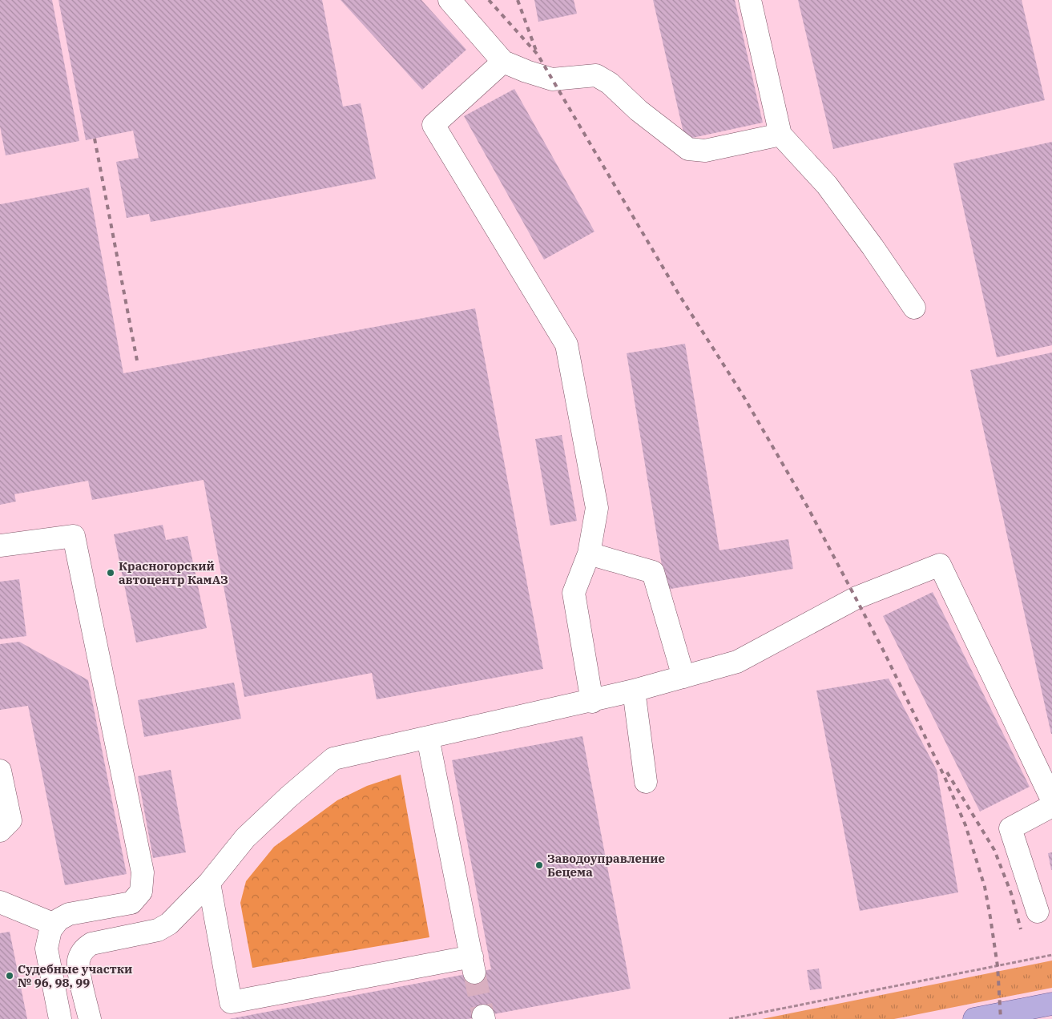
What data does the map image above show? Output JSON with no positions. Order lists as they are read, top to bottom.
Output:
{
  "places": ["Красногорский автоцентр КамАЗ", "Заводоуправление Бецема", "Судебные участки № 96, 98, 99"]
}
